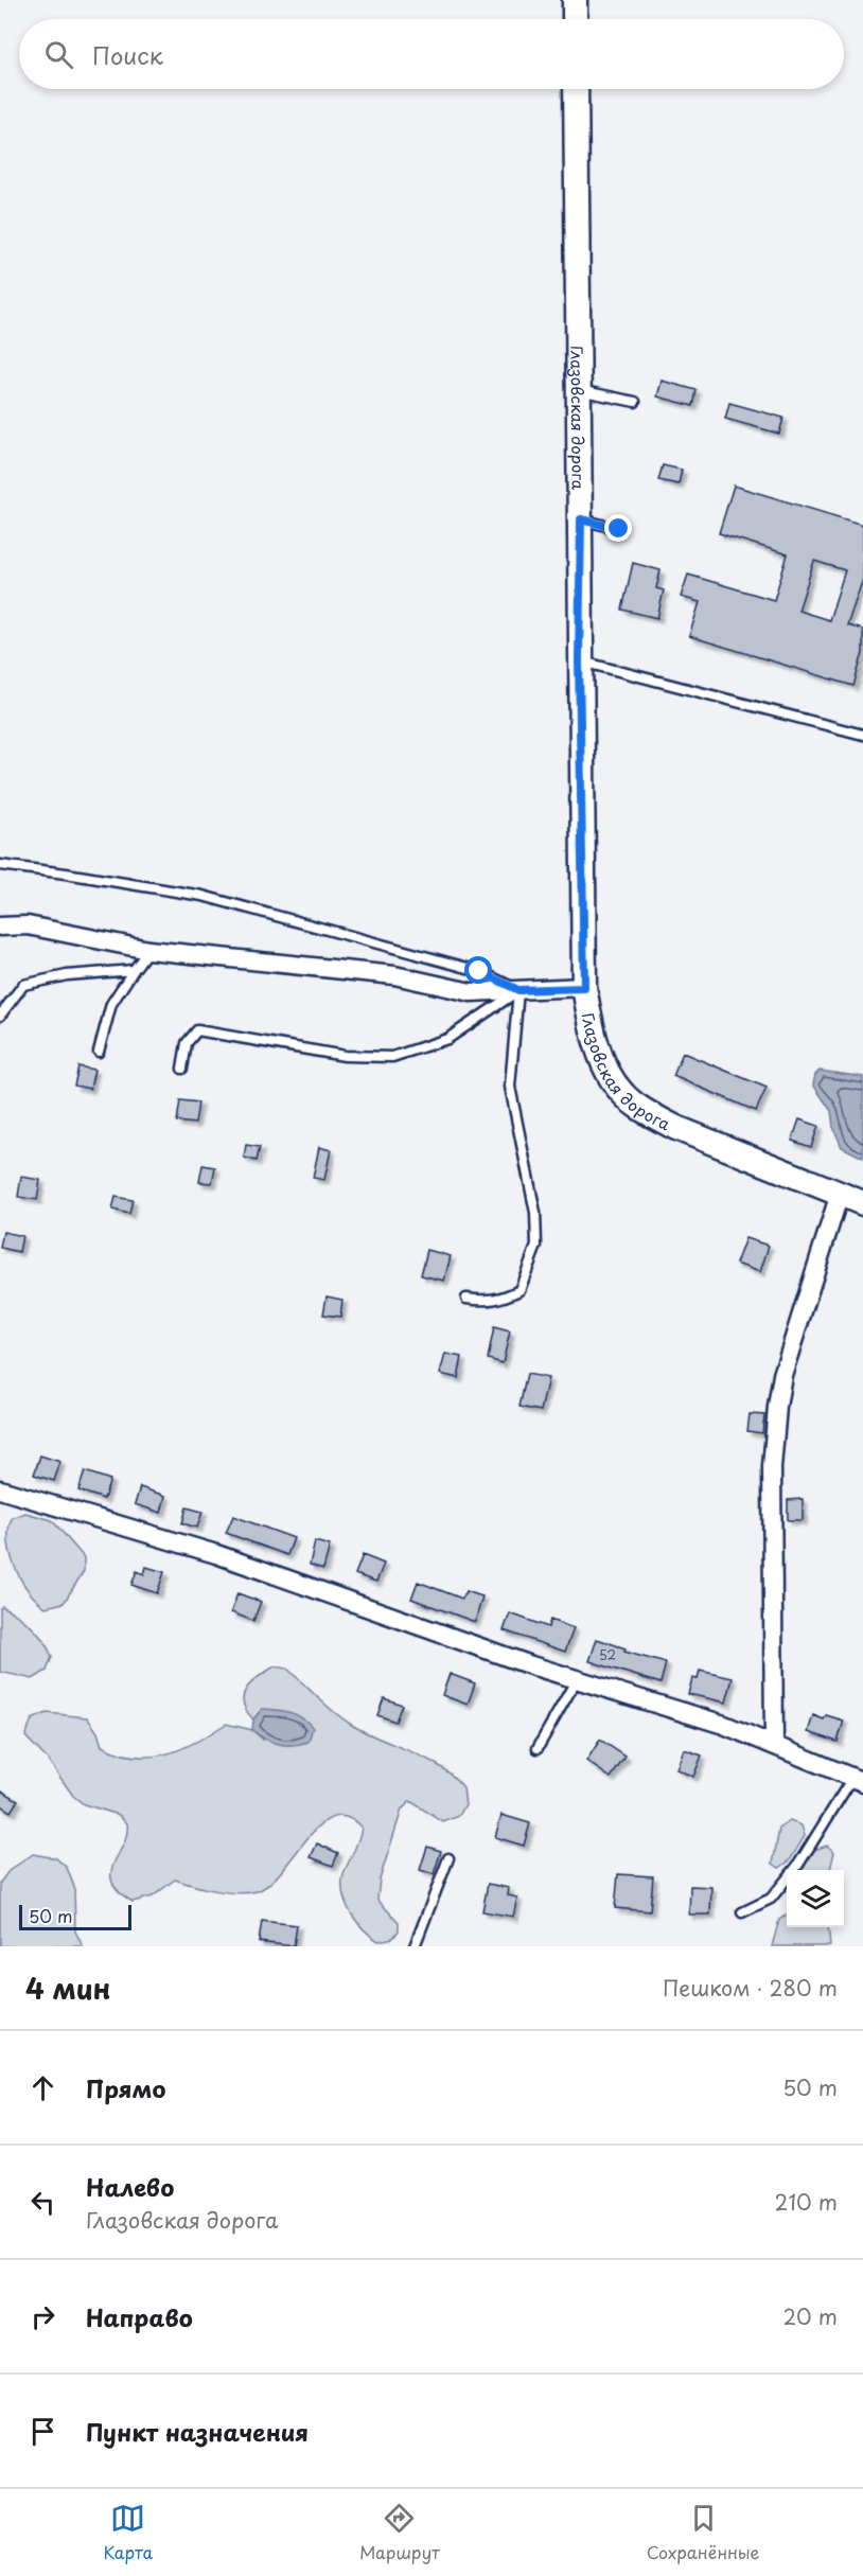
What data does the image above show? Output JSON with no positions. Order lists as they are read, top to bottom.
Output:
{
  "streets": {
    "street": ["Глазовская дорога"]
  },
  "house_numbers": ["52"],
  "scale_bar": "50 m",
  "page": {
    "search": "Поиск",
    "scale": "50 m",
    "heading": ["4 мин", "Пешком · 280 m"],
    "list": [
      ["Прямо", "50 m"],
      ["Налево", "Глазовская дорога", "210 m"],
      ["Направо", "20 m"],
      "Пункт назначения"
    ],
    "nav": ["Карта", "Маршрут", "Сохранённые"]
  }
}
